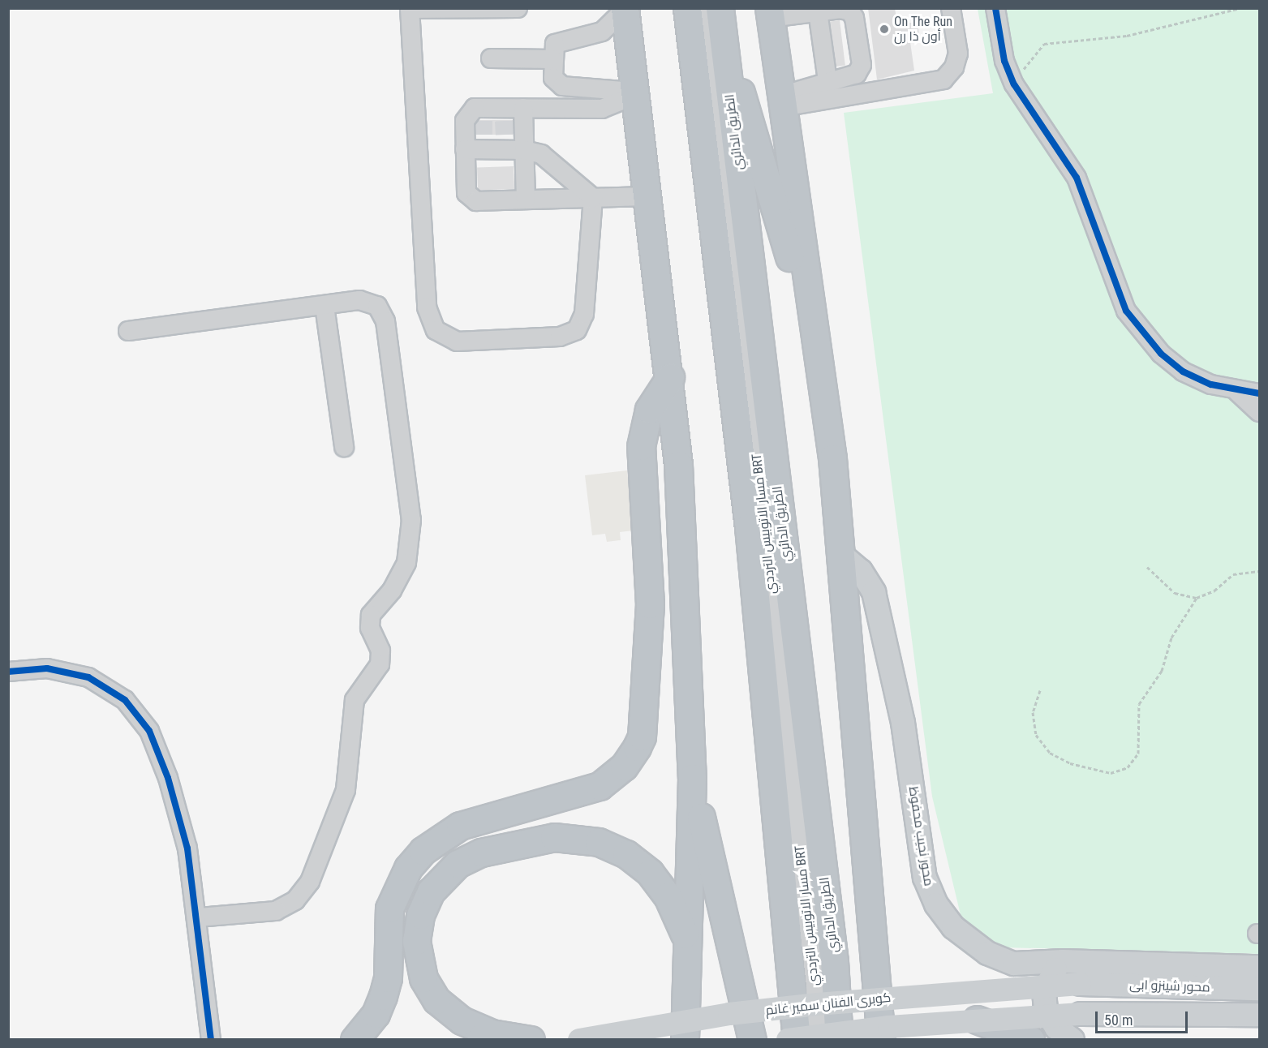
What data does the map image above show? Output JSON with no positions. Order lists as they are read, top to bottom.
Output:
{
  "streets": {
    "highway": ["الطريق الدائري"],
    "main road": ["محور نجيب محفوظ", "محور شينزو ابى", "كوبرى الفنان سمير غانم"],
    "street": ["مسار الاتوبيس الترددي BRT"]
  },
  "crossings": [
    ["محور شينزو ابى", "كوبرى الفنان سمير غانم"]
  ],
  "places": ["On The Run أون ذا رن"],
  "scale_bar": "50 m"
}
